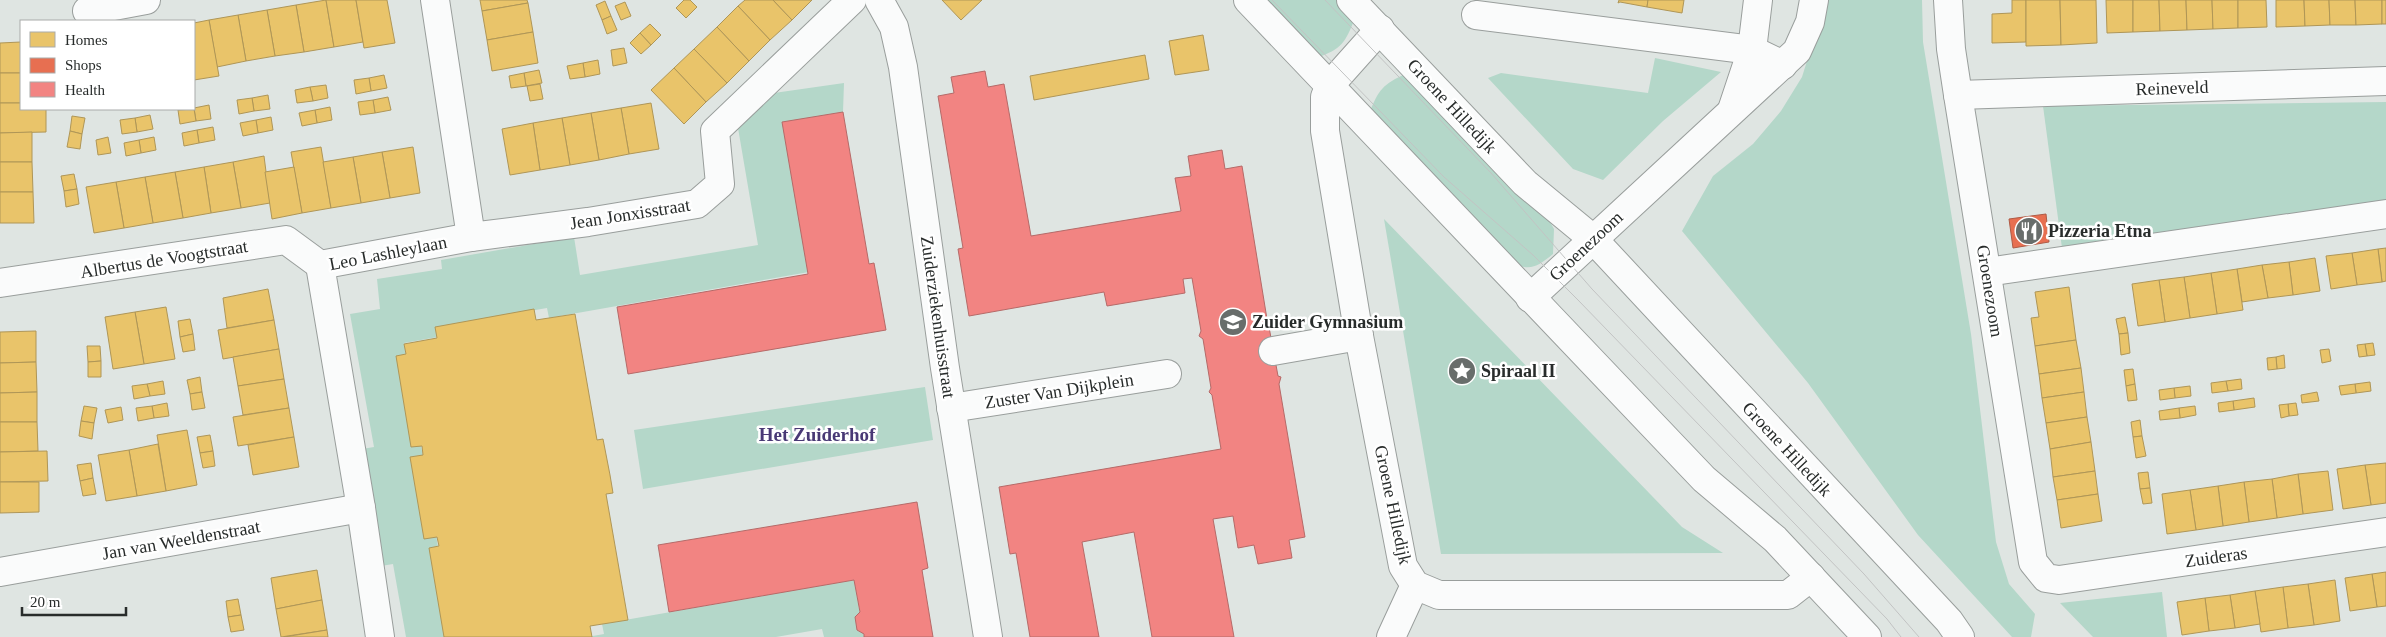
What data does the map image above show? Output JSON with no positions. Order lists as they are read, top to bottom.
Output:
{
  "streets": {
    "street": [
      "Reineveld",
      "Groene Hilledijk",
      "Jean Jonxisstraat",
      "Groenezoom",
      "Leo Lashleylaan",
      "Albertus de Voogtstraat",
      "Zuiderziekenhuisstraat",
      "Zuster Van Dijkplein",
      "Jan van Weeldenstraat",
      "Zuideras"
    ]
  },
  "crossings": [
    ["Reineveld", "Groenezoom"],
    ["Groene Hilledijk", "Groenezoom"],
    ["Jean Jonxisstraat", "Leo Lashleylaan"],
    ["Groenezoom", "Zuideras"],
    ["Leo Lashleylaan", "Albertus de Voogtstraat"],
    ["Leo Lashleylaan", "Jan van Weeldenstraat"],
    ["Zuiderziekenhuisstraat", "Zuster Van Dijkplein"]
  ],
  "districts": ["Het Zuiderhof"],
  "places": {
    "restaurant": ["Pizzeria Etna"],
    "school or university": ["Zuider Gymnasium"],
    "place": ["Spiraal II"]
  },
  "legend": ["Homes", "Shops", "Health"],
  "scale_bar": "20 m"
}
